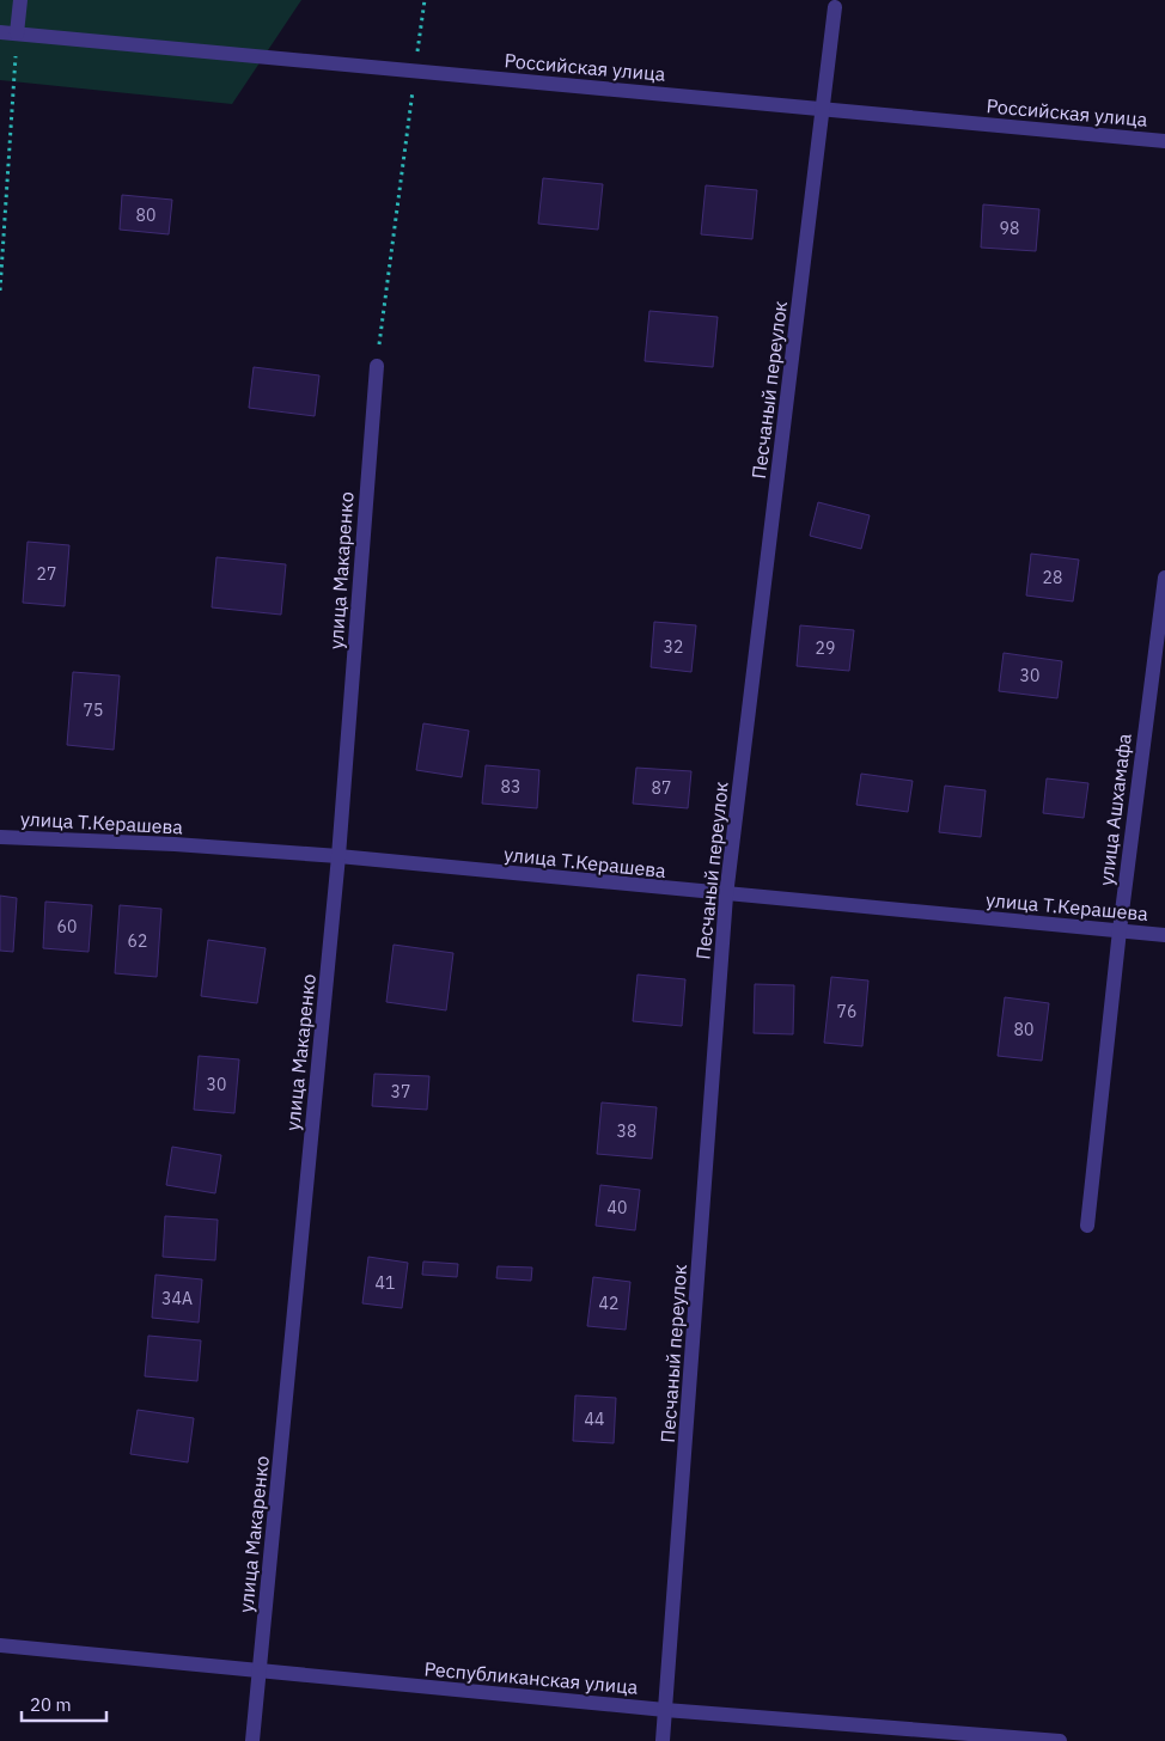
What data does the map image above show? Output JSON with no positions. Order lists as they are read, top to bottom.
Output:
{
  "streets": {
    "street": [
      "Российская улица",
      "Песчаный переулок",
      "улица Макаренко",
      "улица Ашхамафа",
      "улица Т.Керашева",
      "Республиканская улица"
    ]
  },
  "crossings": [
    ["Российская улица", "Песчаный переулок"],
    ["Песчаный переулок", "улица Т.Керашева"],
    ["Песчаный переулок", "Республиканская улица"],
    ["улица Макаренко", "улица Т.Керашева"],
    ["улица Макаренко", "Республиканская улица"],
    ["улица Ашхамафа", "улица Т.Керашева"]
  ],
  "house_numbers": [
    "80",
    "98",
    "27",
    "28",
    "32",
    "29",
    "30",
    "75",
    "83",
    "87",
    "60",
    "62",
    "76",
    "80",
    "30",
    "37",
    "38",
    "40",
    "41",
    "34А",
    "42",
    "44"
  ],
  "scale_bar": "20 m"
}
